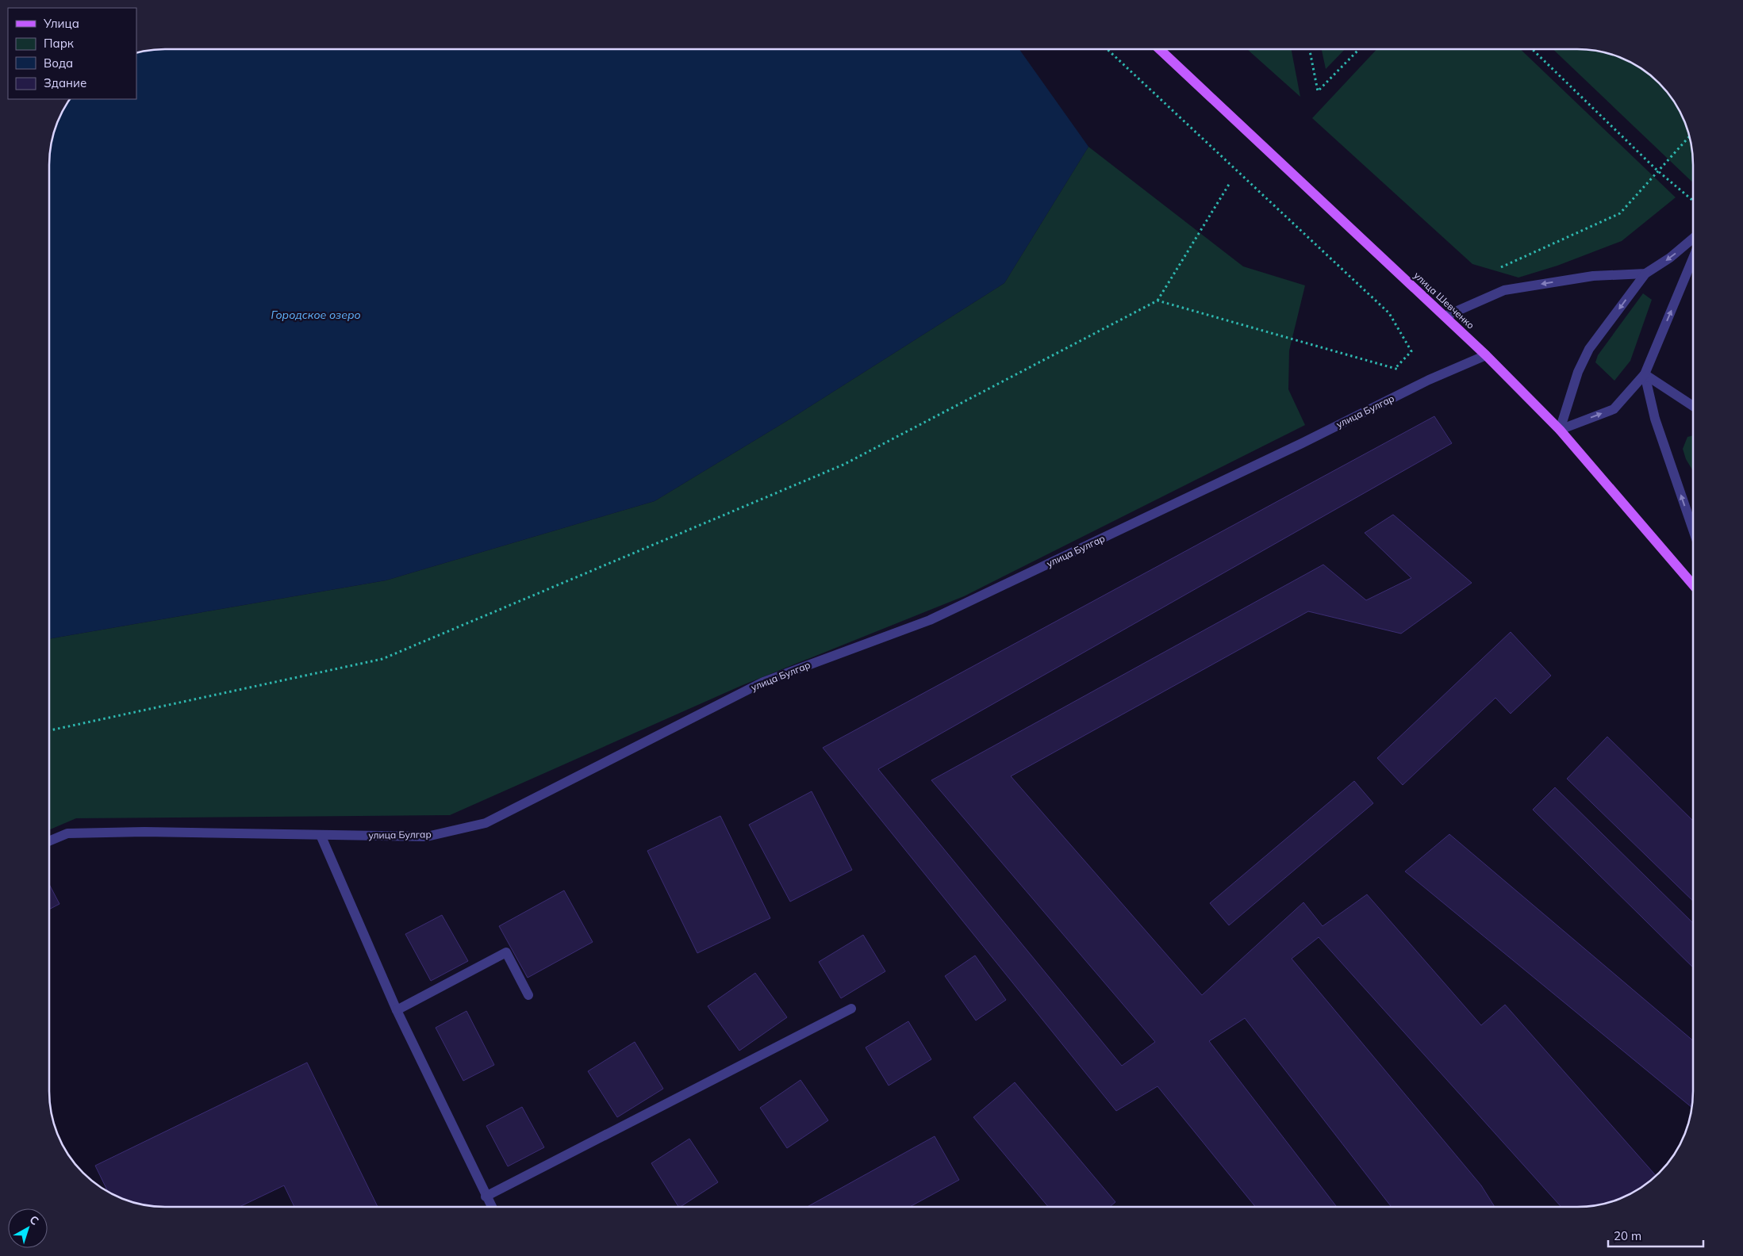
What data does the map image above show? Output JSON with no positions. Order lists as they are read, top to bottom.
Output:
{
  "streets": {
    "main road": ["улица Шевченко"],
    "street": ["улица Булгар"]
  },
  "crossings": [
    ["улица Шевченко", "улица Булгар"]
  ],
  "water": ["Городское озеро"],
  "legend": [
    "Улица",
    "Парк",
    "Вода",
    "Здание"
  ],
  "scale_bar": "20 m",
  "north": "top right"
}
